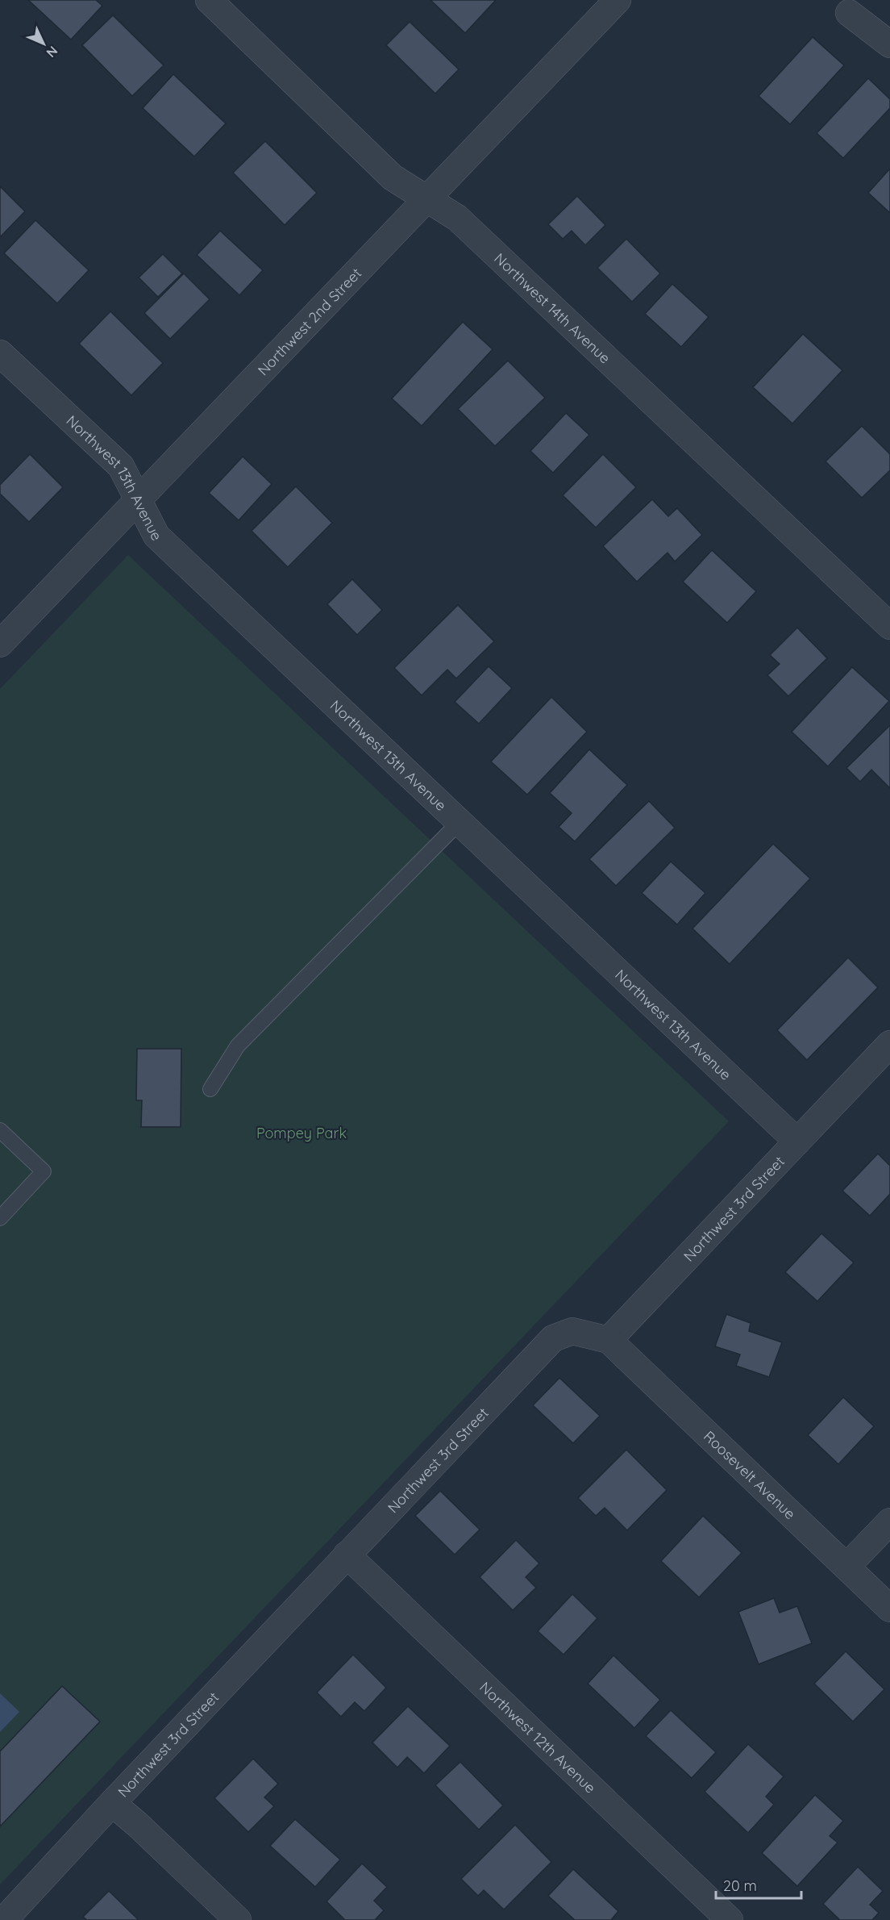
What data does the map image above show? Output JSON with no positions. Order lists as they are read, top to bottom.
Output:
{
  "streets": {
    "street": [
      "Northwest 14th Avenue",
      "Northwest 2nd Street",
      "Northwest 13th Avenue",
      "Northwest 3rd Street",
      "Roosevelt Avenue",
      "Northwest 12th Avenue"
    ]
  },
  "crossings": [
    ["Northwest 14th Avenue", "Northwest 2nd Street"],
    ["Northwest 2nd Street", "Northwest 13th Avenue"],
    ["Northwest 13th Avenue", "Northwest 3rd Street"],
    ["Northwest 3rd Street", "Roosevelt Avenue"],
    ["Northwest 3rd Street", "Northwest 12th Avenue"]
  ],
  "parks": ["Pompey Park"],
  "scale_bar": "20 m",
  "north": "bottom right"
}
